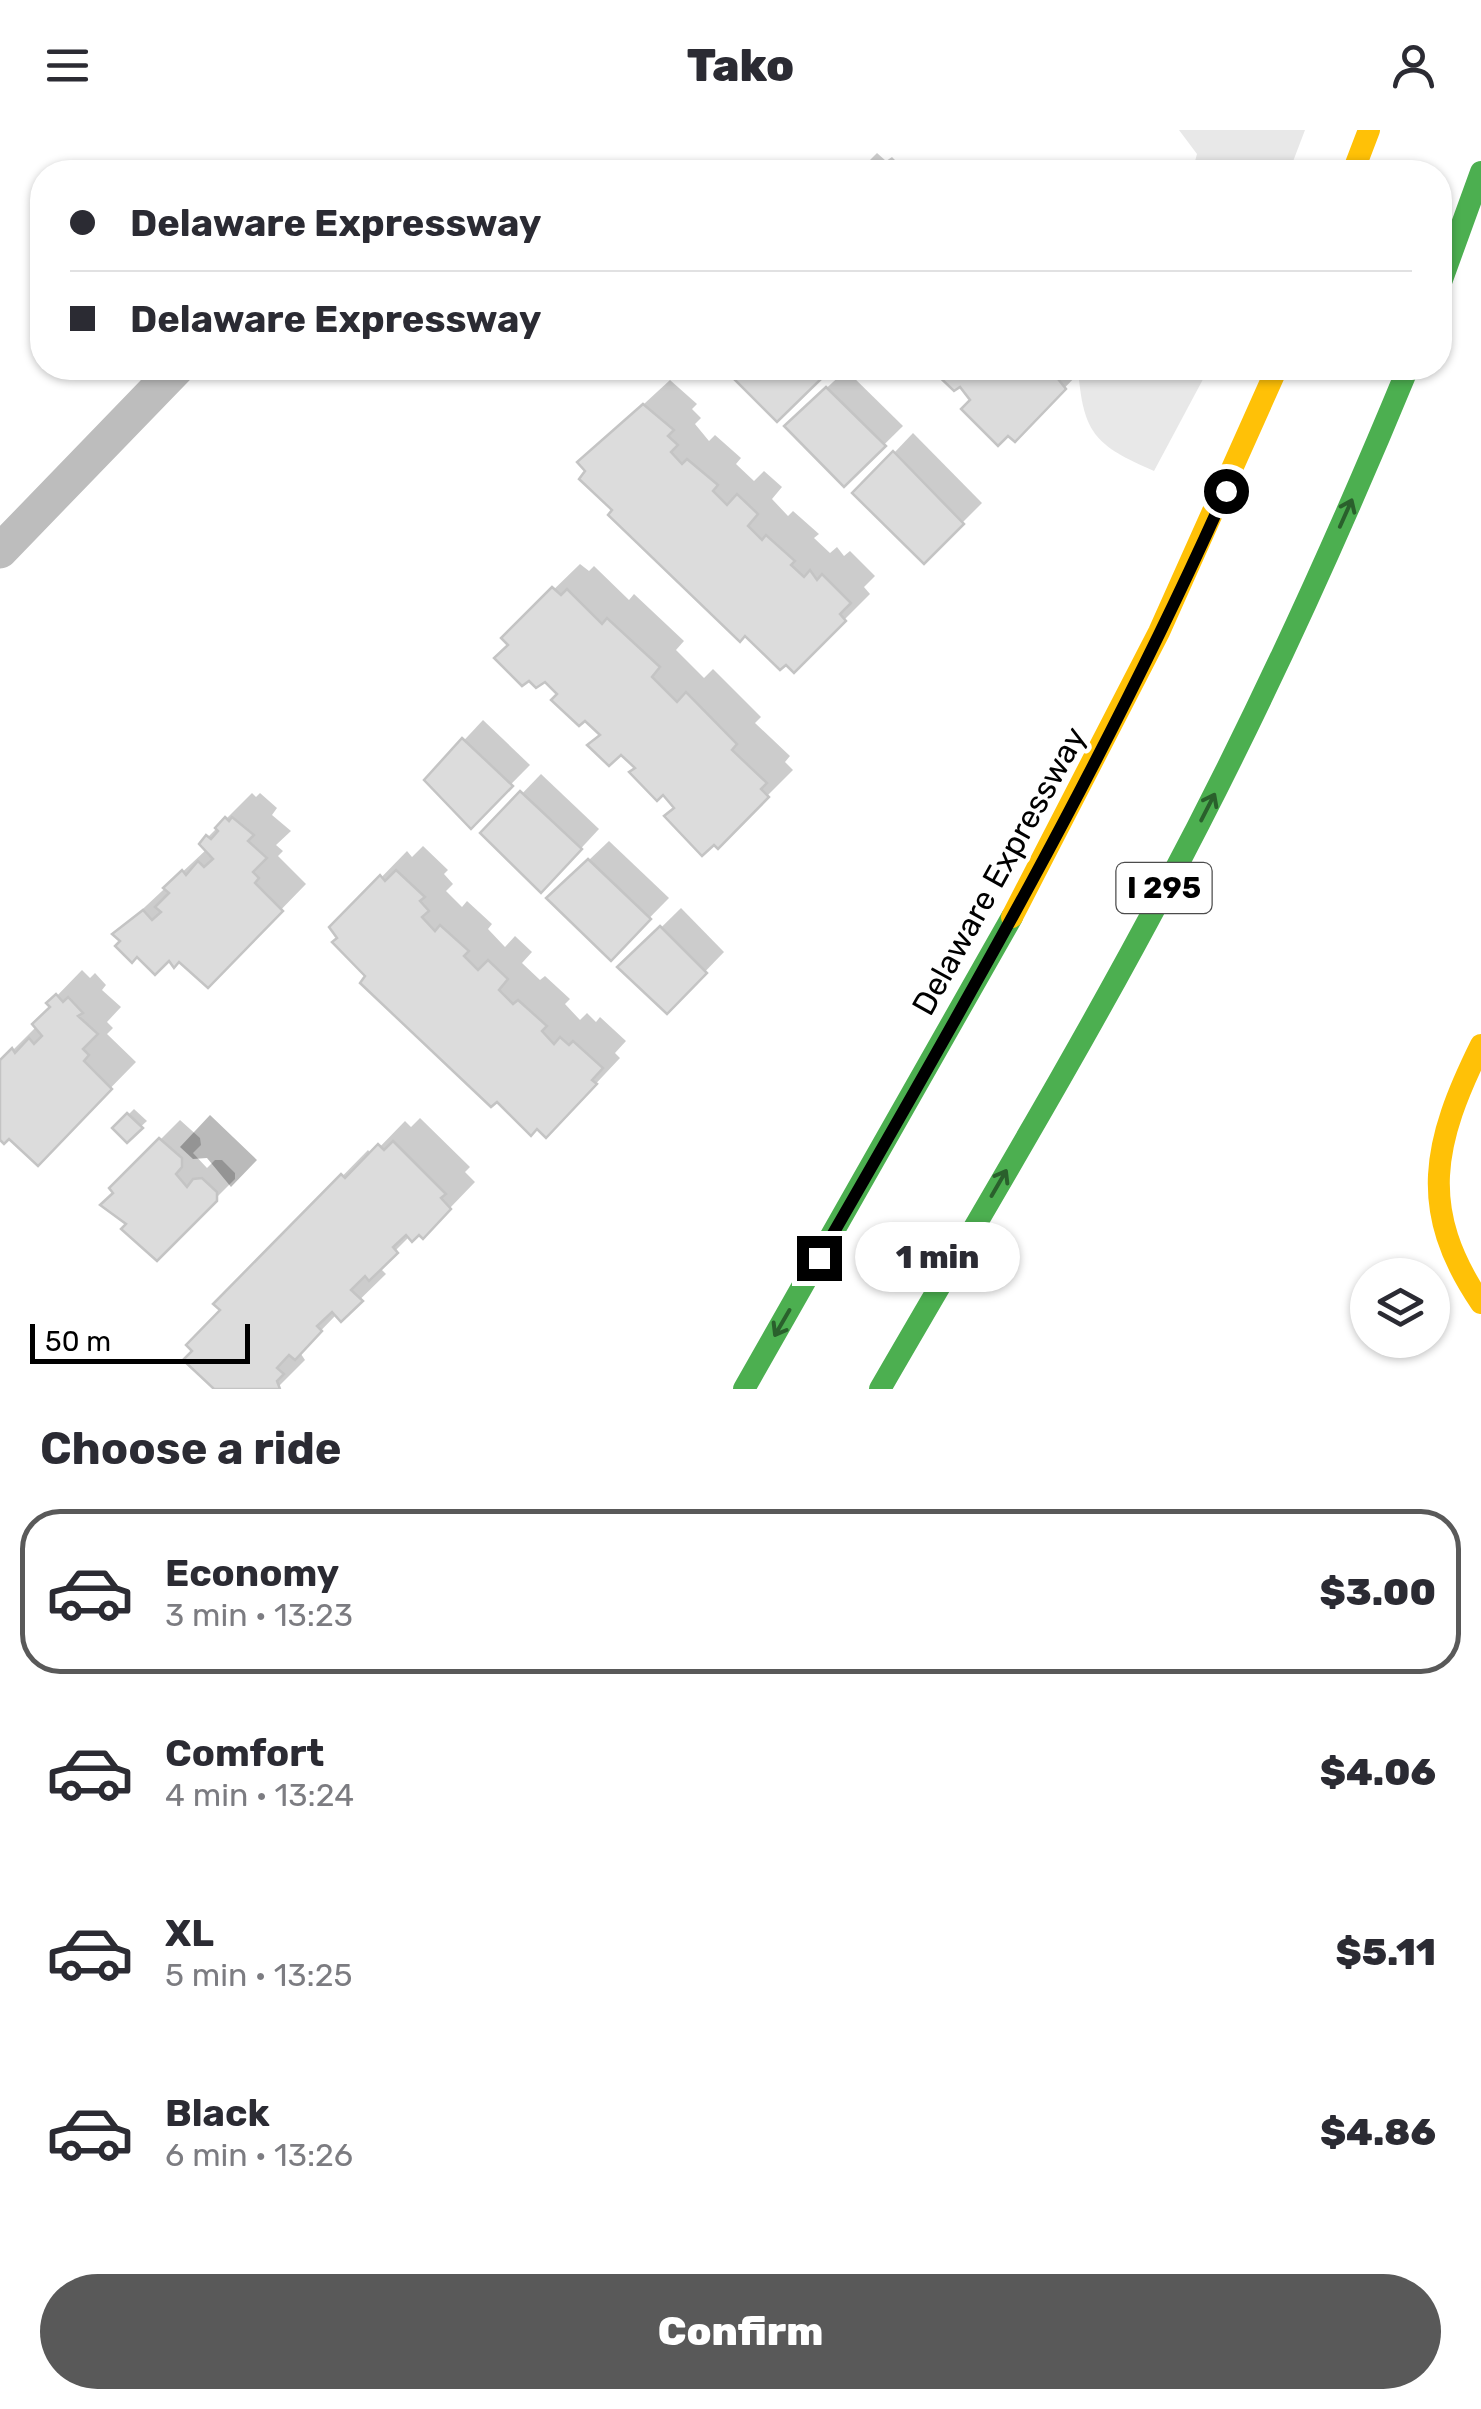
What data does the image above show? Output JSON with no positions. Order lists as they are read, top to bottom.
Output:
{
  "streets": {
    "main road": ["Delaware Expressway", "I 295"]
  },
  "scale_bar": "50 m",
  "page": {
    "header": "Tako",
    "banner": ["Delaware Expressway", "Delaware Expressway"],
    "bubble": "1 min",
    "scale": "50 m",
    "heading": "Choose a ride",
    "list": [
      {
        "name": "Economy",
        "note": "3 min · 13:23",
        "value": "$3.00"
      },
      {
        "name": "Comfort",
        "note": "4 min · 13:24",
        "value": "$4.06"
      },
      {
        "name": "XL",
        "note": "5 min · 13:25",
        "value": "$5.11"
      },
      {
        "name": "Black",
        "note": "6 min · 13:26",
        "value": "$4.86"
      }
    ],
    "buttons": "Confirm"
  }
}
